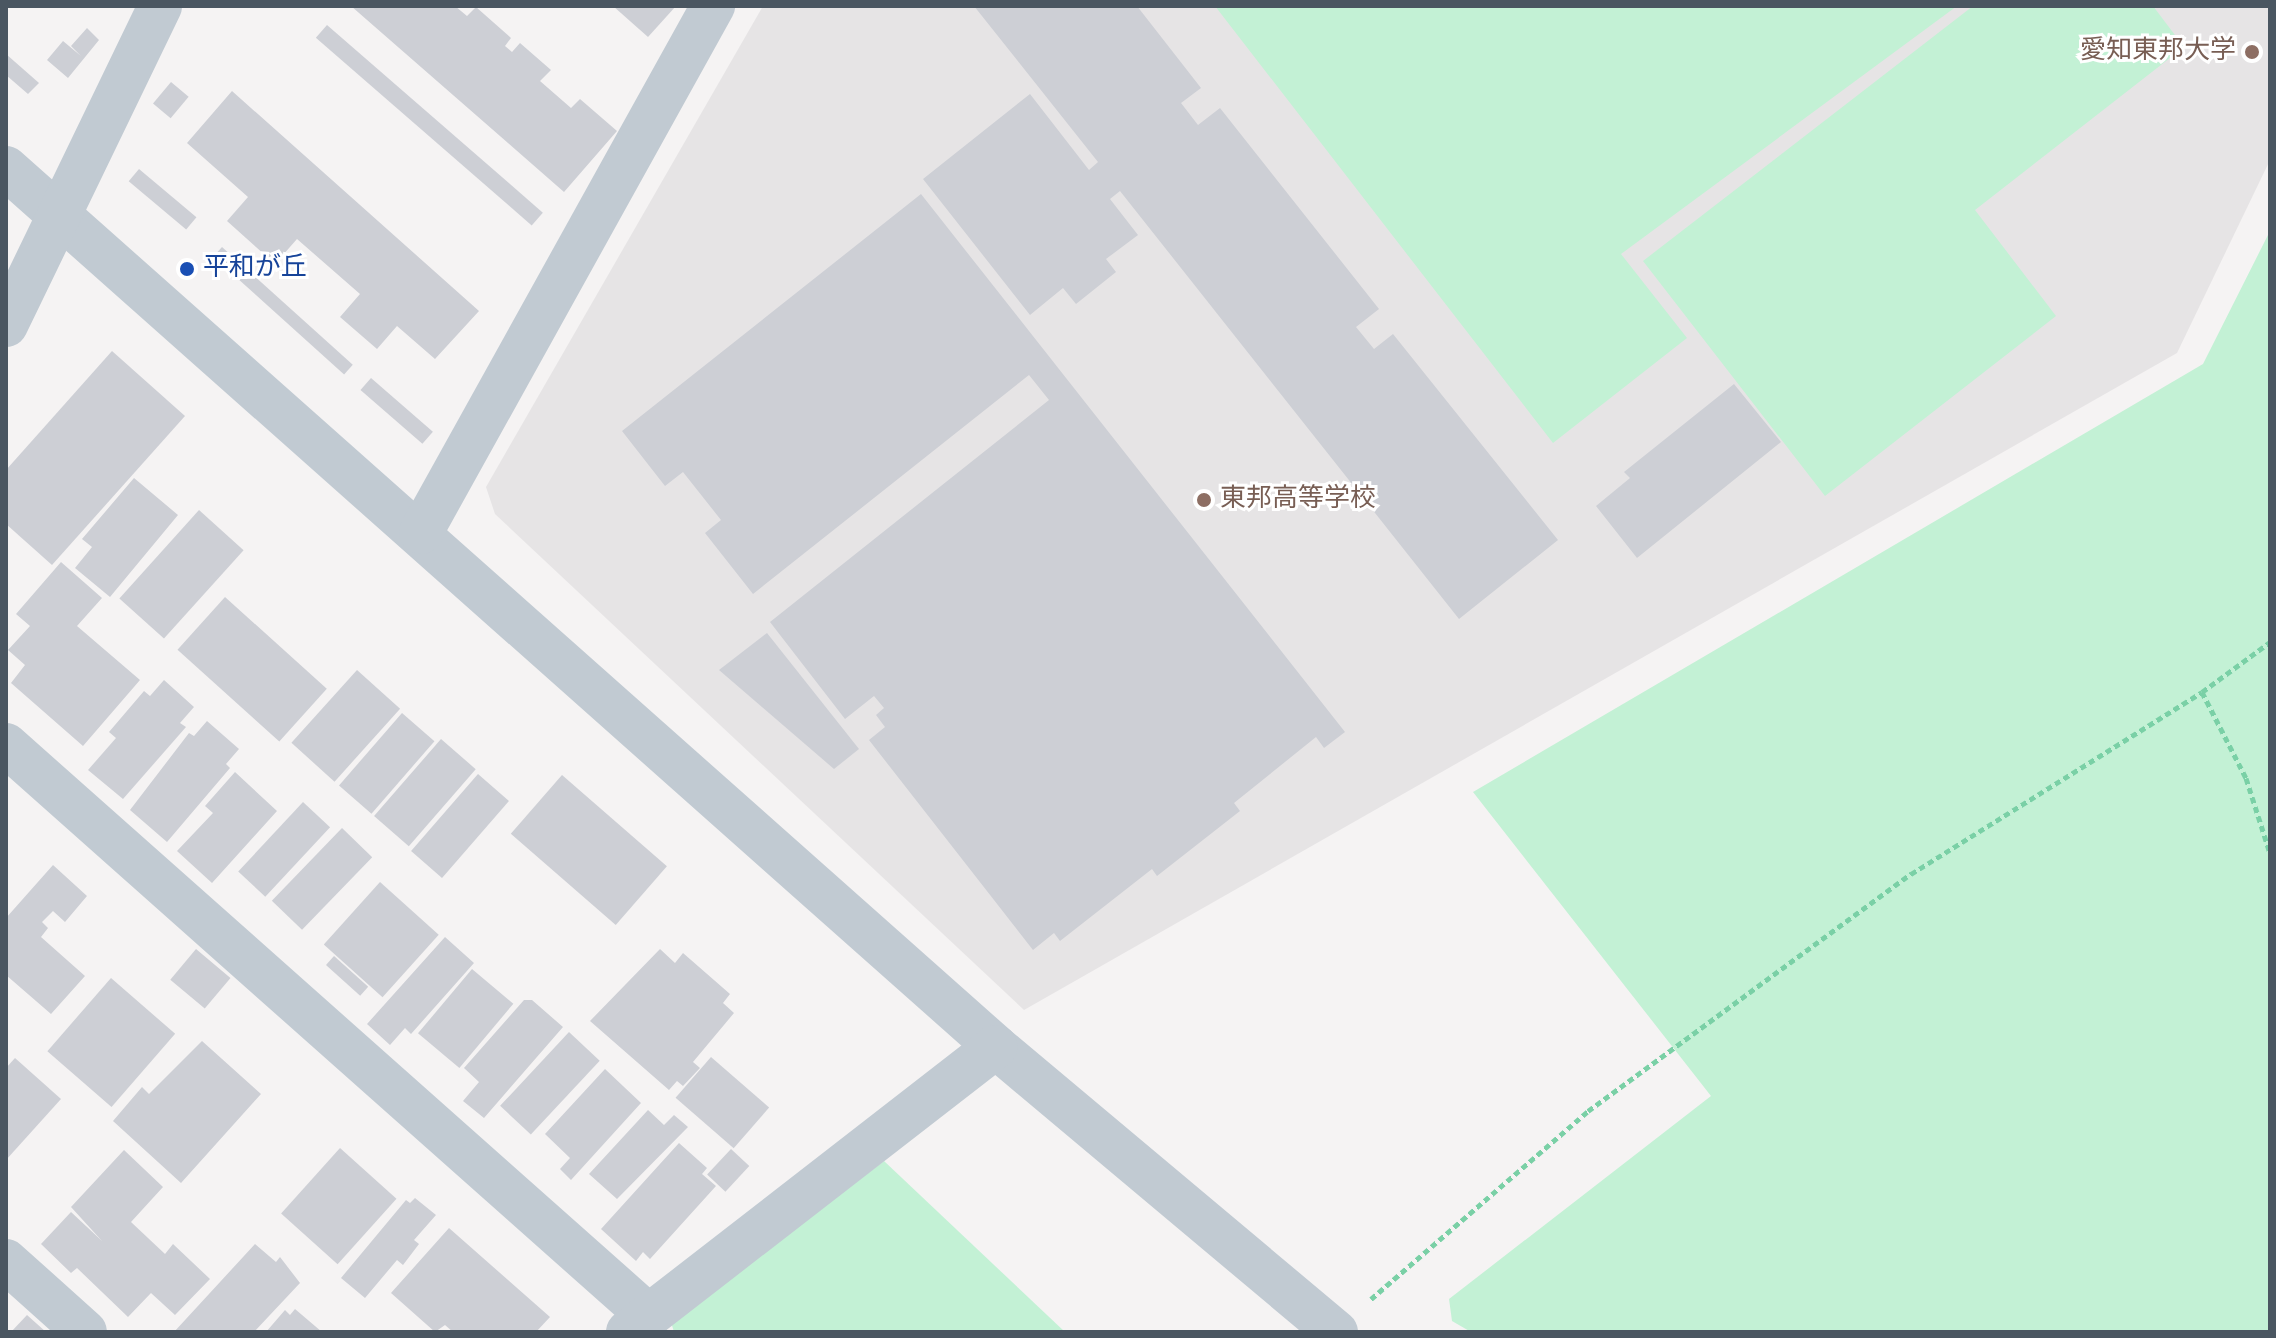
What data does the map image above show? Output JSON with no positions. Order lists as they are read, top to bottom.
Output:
{
  "places": ["愛知東邦大学", "平和が丘", "東邦高等学校"]
}
